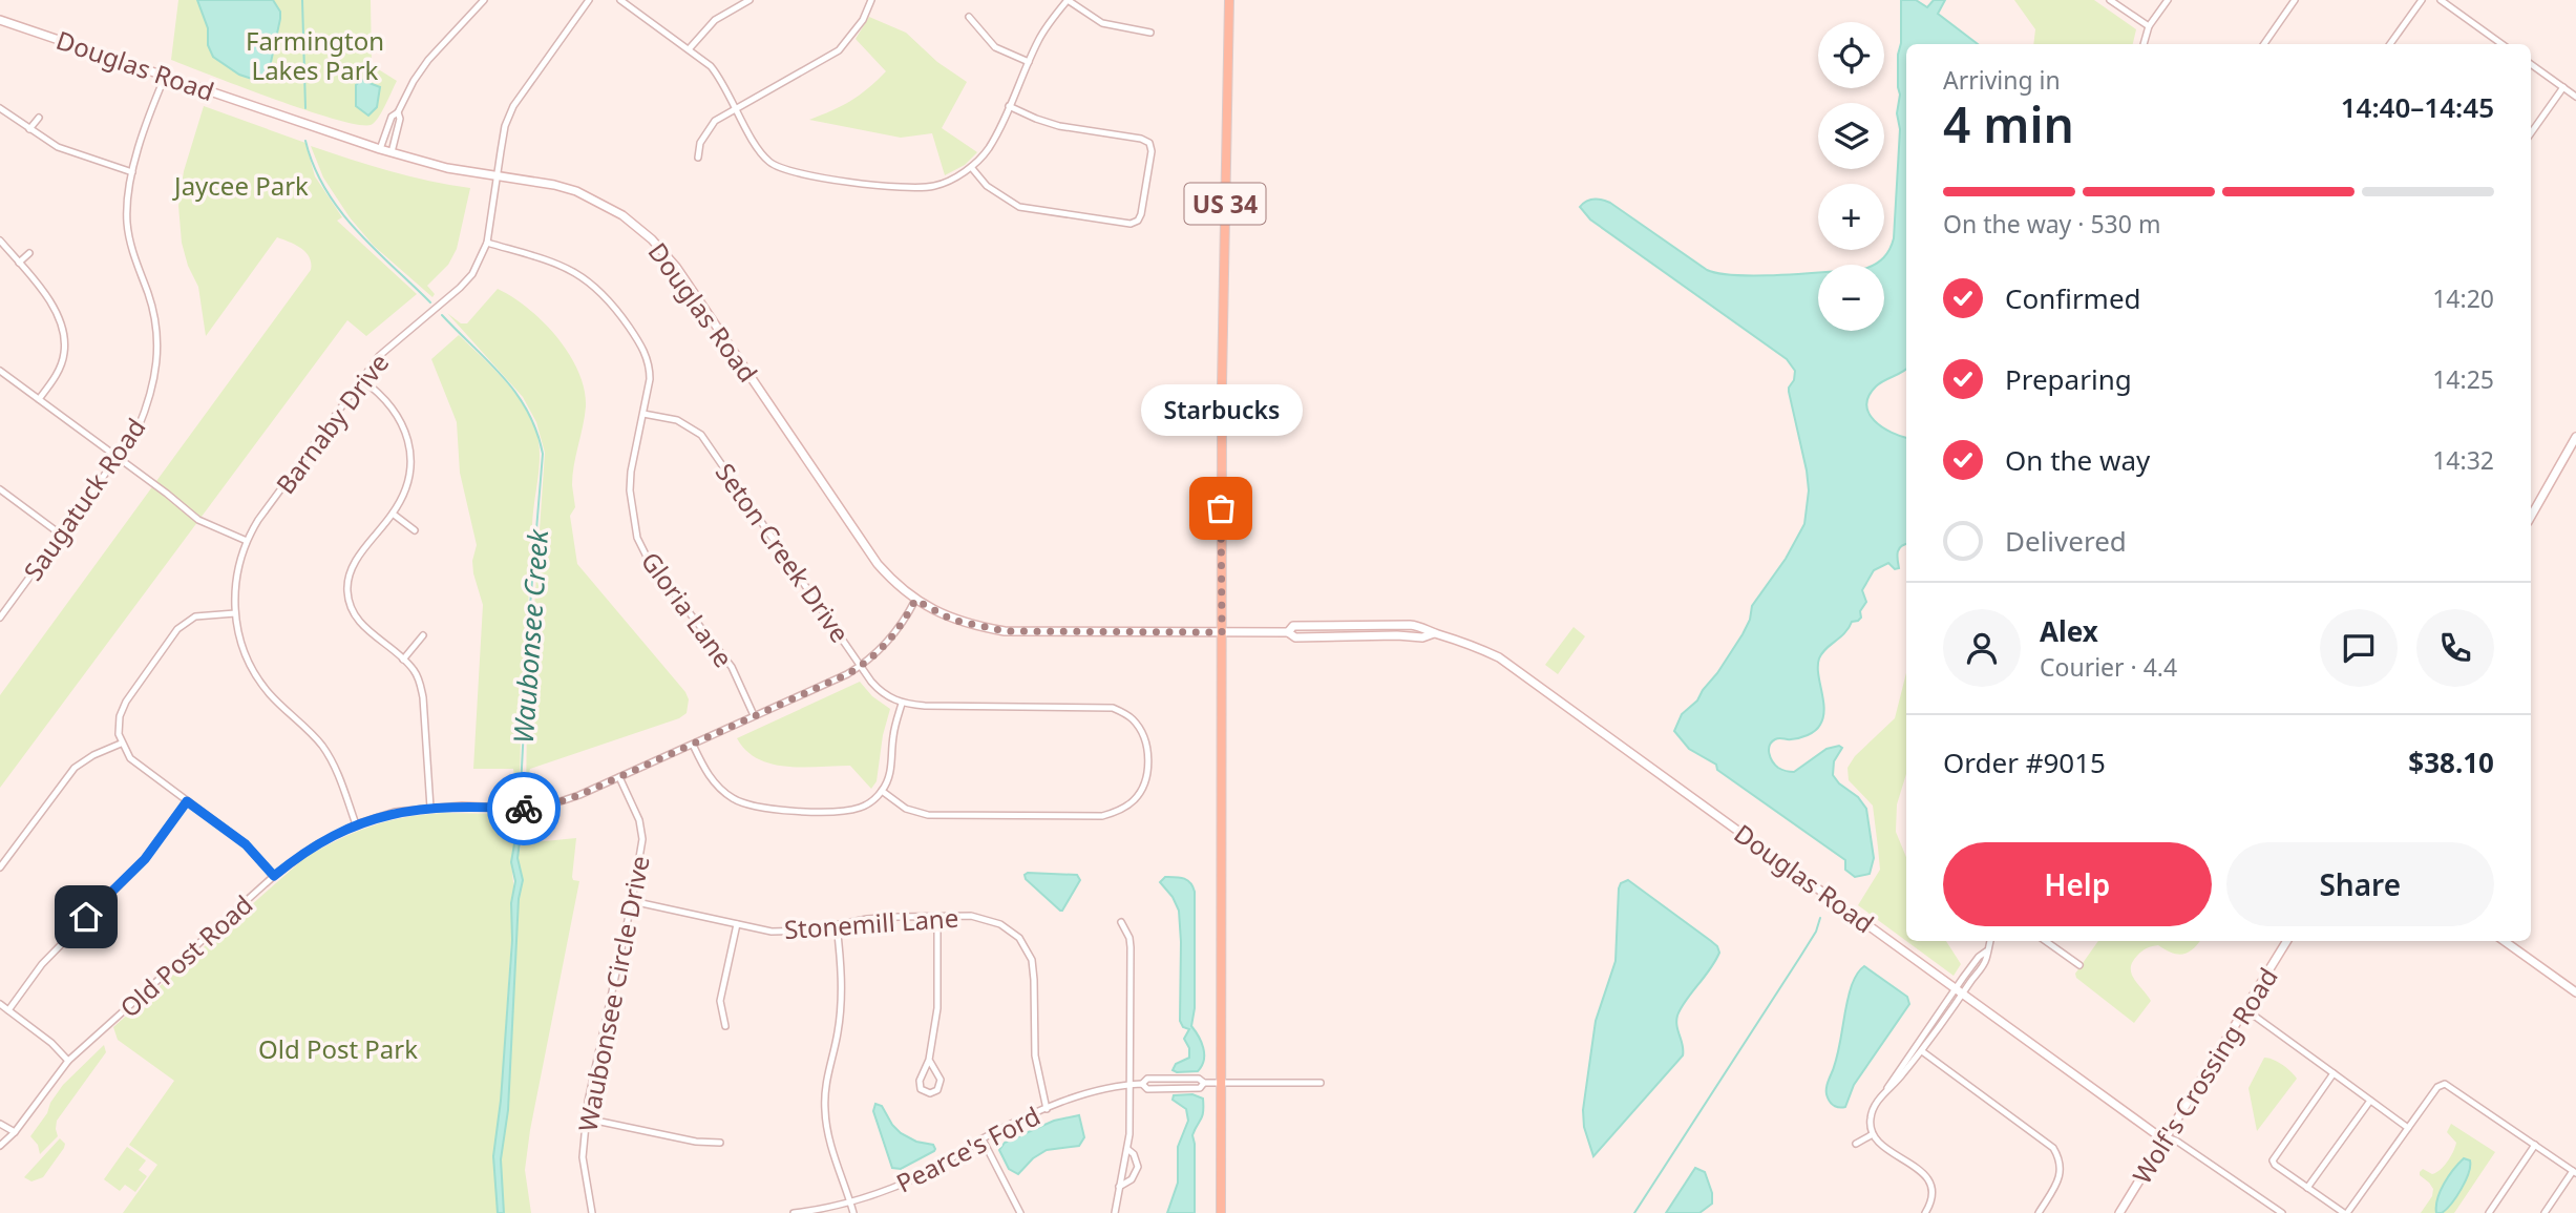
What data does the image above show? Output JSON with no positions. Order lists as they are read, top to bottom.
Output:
{
  "streets": {
    "main road": ["US 34"],
    "street": [
      "Douglas Road",
      "Barnaby Drive",
      "Saugatuck Road",
      "Seton Creek Drive",
      "Gloria Lane",
      "Stonemill Lane",
      "Old Post Road",
      "Waubonsee Circle Drive",
      "Wolf's Crossing Road",
      "Pearce's Ford"
    ]
  },
  "crossings": [
    ["Douglas Road", "US 34"],
    ["Douglas Road", "Barnaby Drive"],
    ["Douglas Road", "Saugatuck Road"],
    ["Douglas Road", "Old Post Road"],
    ["Douglas Road", "Wolf's Crossing Road"],
    ["US 34", "Pearce's Ford"],
    ["Barnaby Drive", "Gloria Lane"],
    ["Barnaby Drive", "Old Post Road"],
    ["Seton Creek Drive", "Gloria Lane"],
    ["Seton Creek Drive", "Old Post Road"],
    ["Gloria Lane", "Old Post Road"],
    ["Stonemill Lane", "Waubonsee Circle Drive"],
    ["Stonemill Lane", "Pearce's Ford"],
    ["Old Post Road", "Waubonsee Circle Drive"]
  ],
  "water": ["Waubonsee Creek"],
  "parks": ["Farmington Lakes Park", "Jaycee Park", "Old Post Park"],
  "places": ["Starbucks"],
  "page": {
    "map_buttons": ["+", "−"],
    "heading": ["4 min", "Arriving in", "14:40–14:45"],
    "panel": [
      "Alex",
      "Courier · 4.4",
      "Order #9015",
      "$38.10"
    ],
    "bar": "On the way · 530 m",
    "list": [
      ["Confirmed", "14:20"],
      ["Preparing", "14:25"],
      ["On the way", "14:32"],
      "Delivered"
    ],
    "bubble": "Starbucks",
    "buttons": ["Help", "Share"]
  }
}
